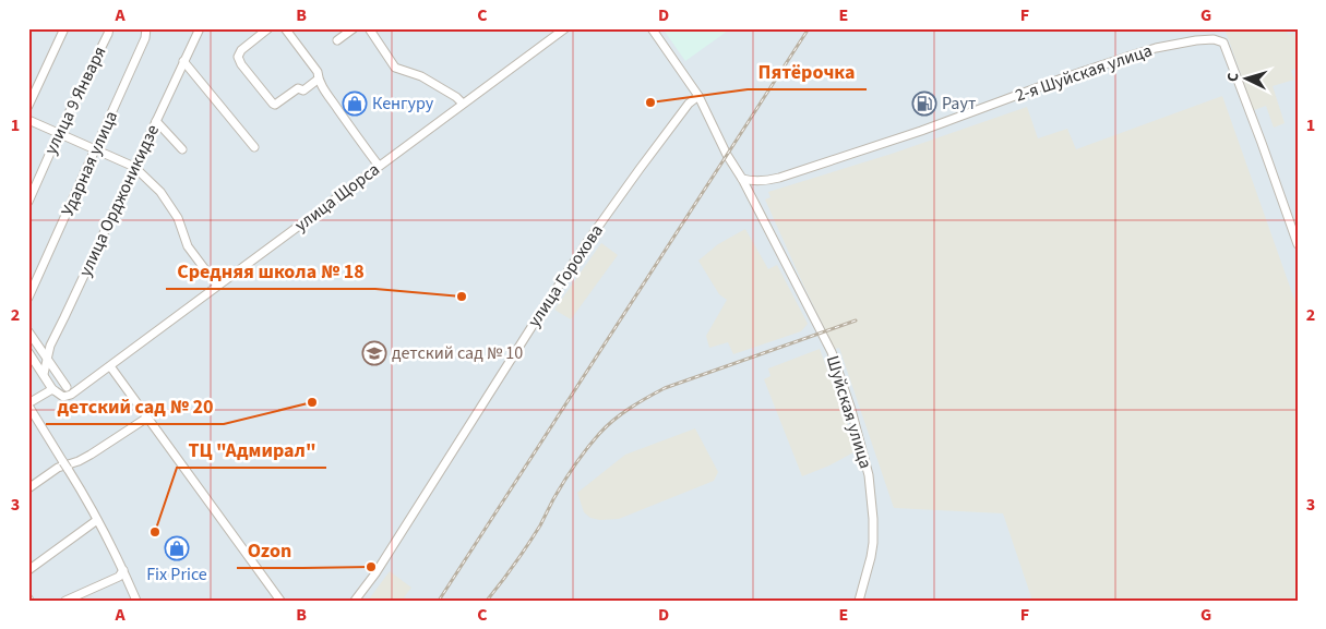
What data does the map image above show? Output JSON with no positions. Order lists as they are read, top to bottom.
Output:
{
  "streets": {
    "street": [
      "2-я Шуйская улица",
      "улица 9 Января",
      "Ударная улица",
      "улица Щорса",
      "улица Орджоникидзе",
      "улица Горохова",
      "Шуйская улица"
    ]
  },
  "crossings": [
    ["2-я Шуйская улица", "Шуйская улица"],
    ["улица Горохова", "Шуйская улица"]
  ],
  "places": {
    "other": [
      "Пятёрочка",
      "Средняя школа № 18",
      "детский сад № 20",
      "ТЦ \"Адмирал\"",
      "Ozon"
    ],
    "shop": ["Кенгуру", "Fix Price"],
    "fuel station": ["Раут"],
    "school or university": ["детский сад № 10"]
  },
  "north": "left",
  "grid": {
    "columns": [
      "A",
      "B",
      "C",
      "D",
      "E",
      "F",
      "G"
    ],
    "rows": ["1", "2", "3"]
  }
}
